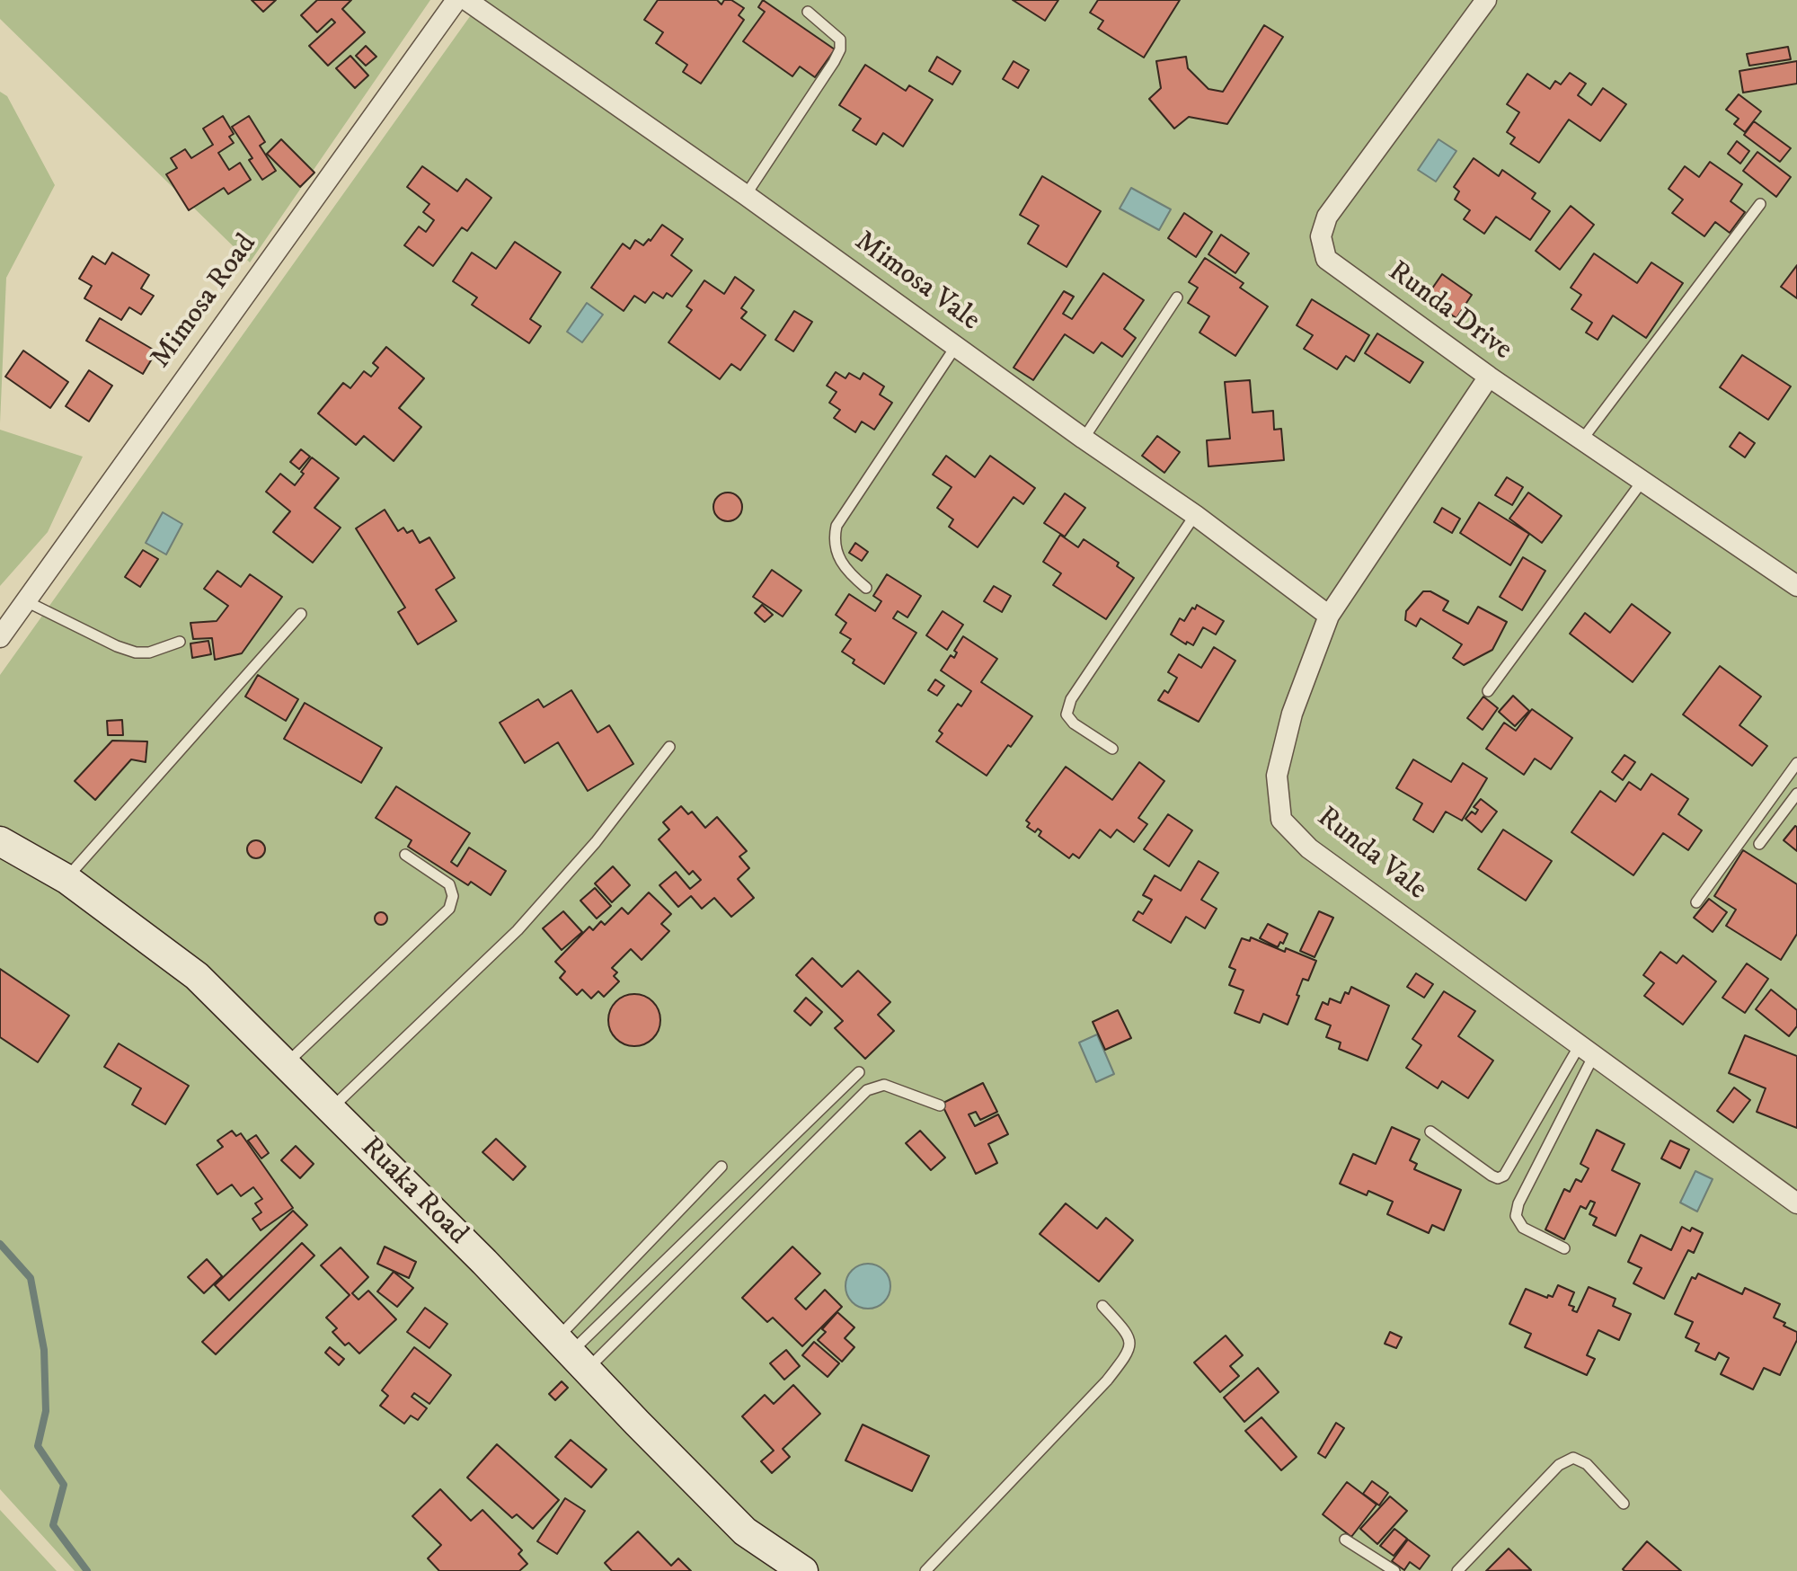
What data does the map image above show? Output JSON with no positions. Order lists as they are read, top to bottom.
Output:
{
  "streets": {
    "street": [
      "Mimosa Vale",
      "Mimosa Road",
      "Runda Drive",
      "Runda Vale",
      "Ruaka Road"
    ]
  },
  "crossings": [
    ["Mimosa Vale", "Runda Vale"],
    ["Runda Drive", "Runda Vale"]
  ]
}
